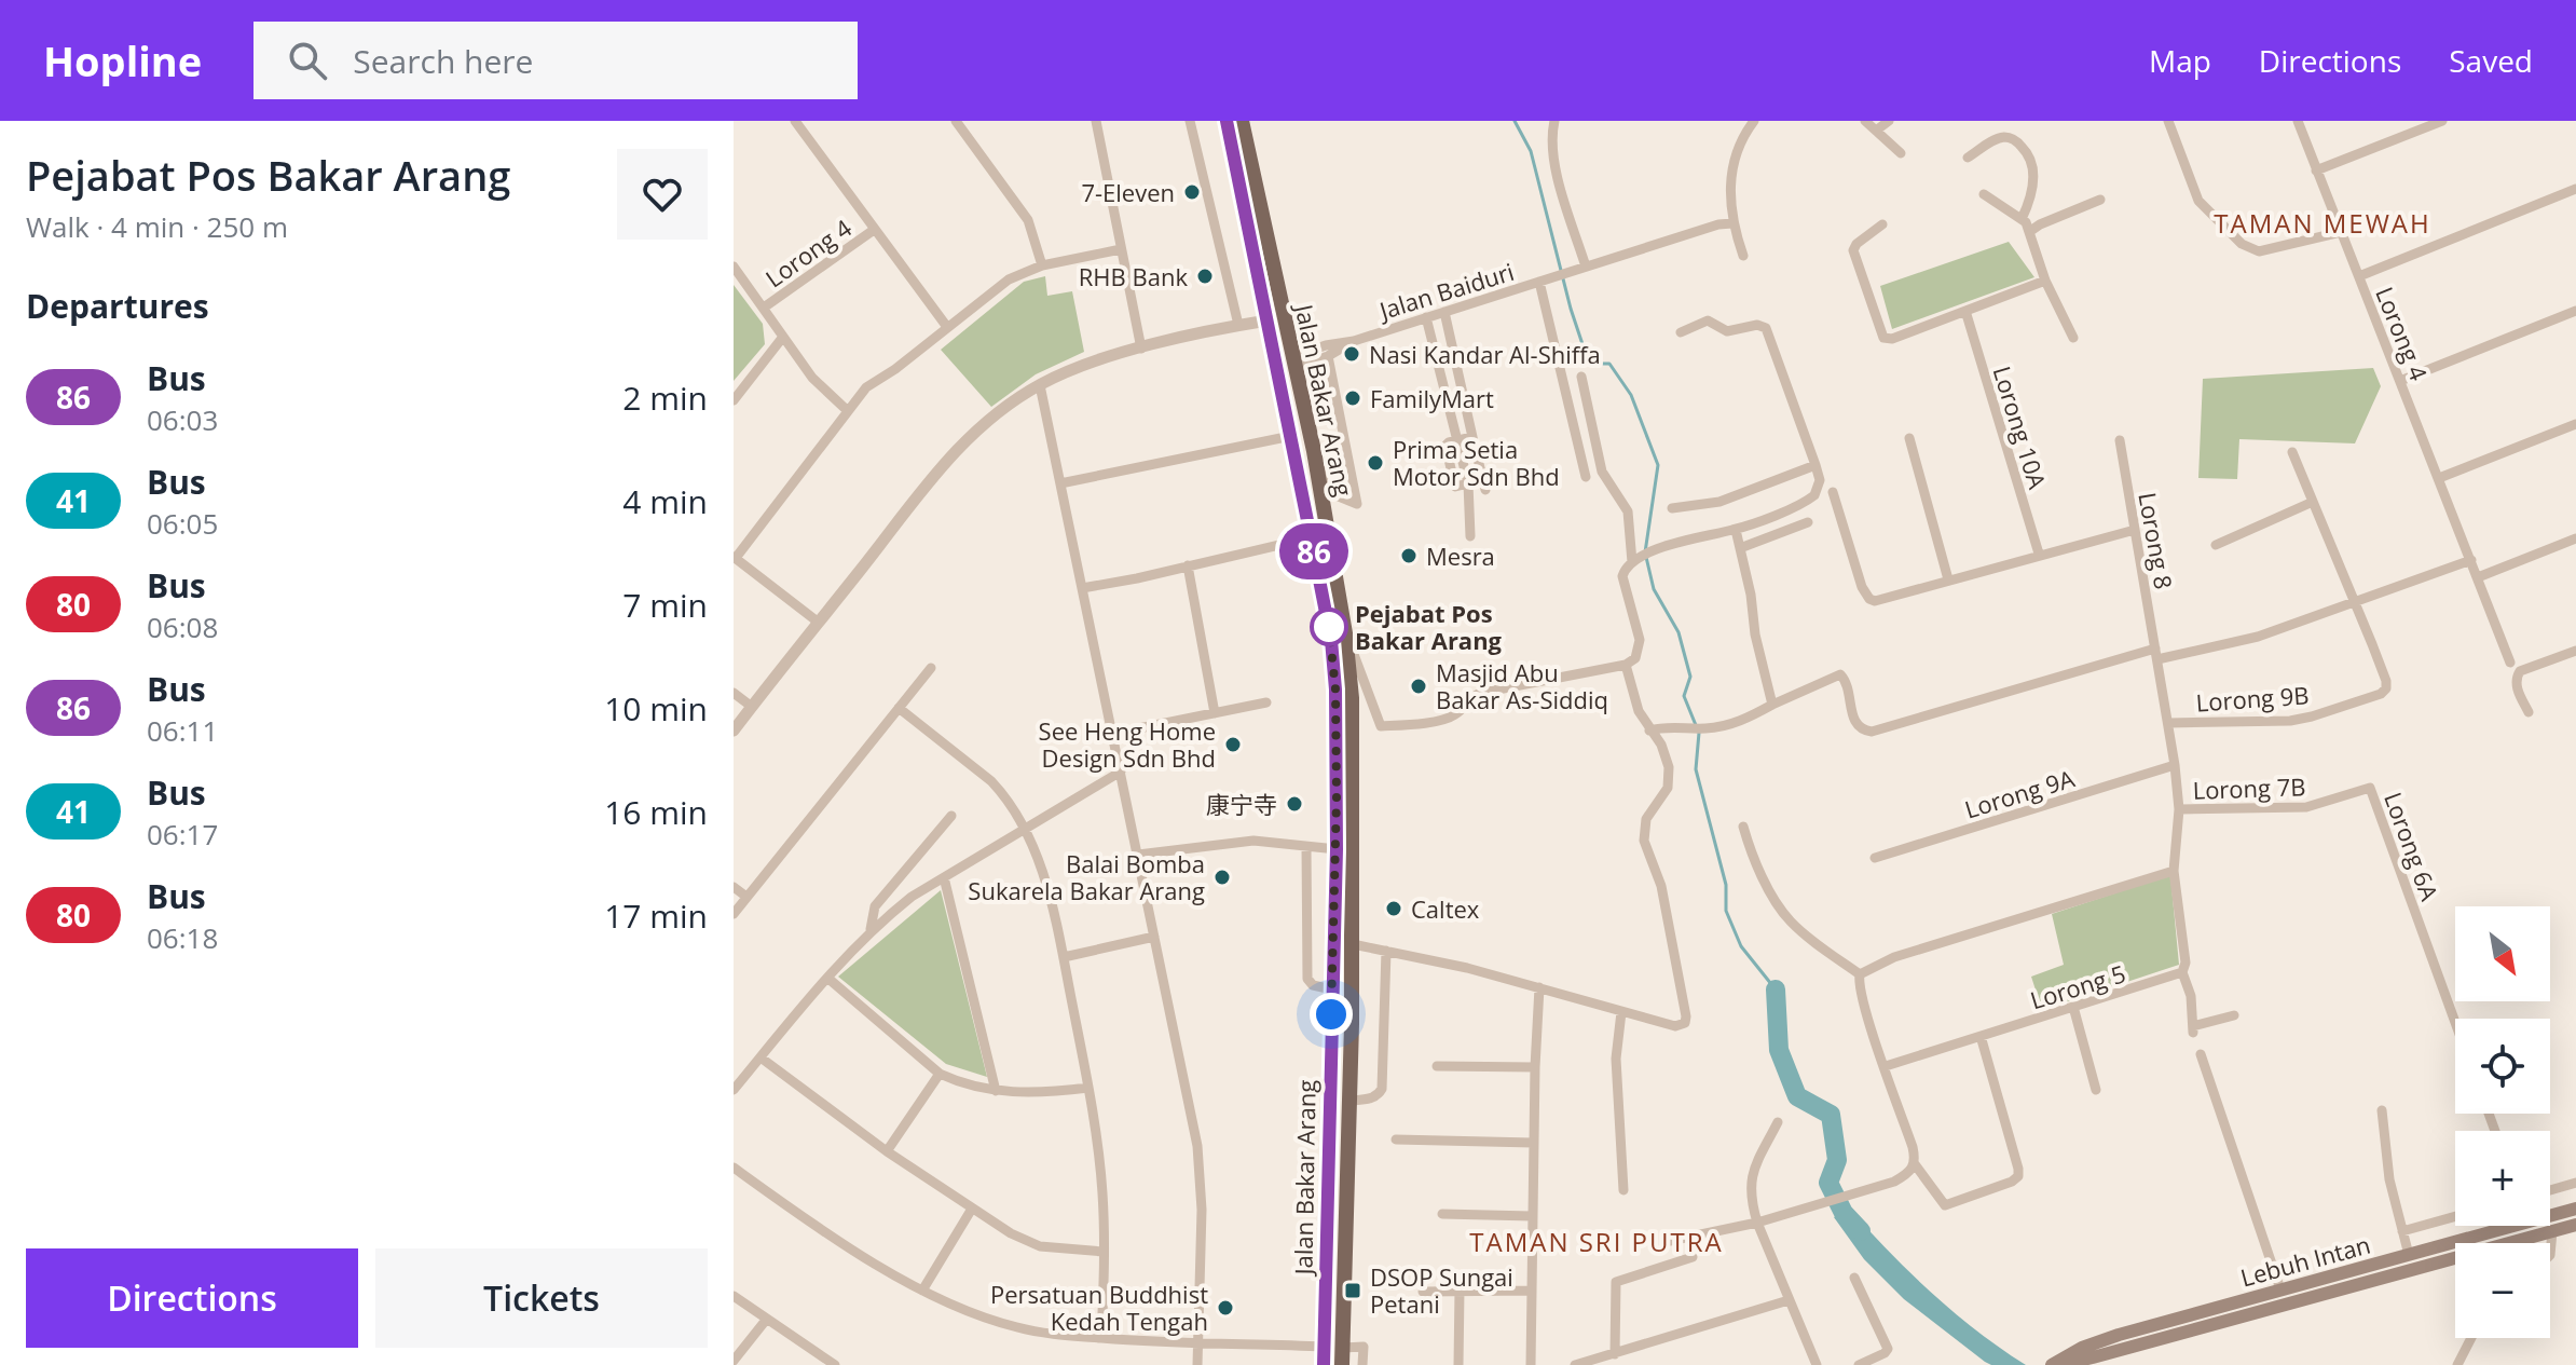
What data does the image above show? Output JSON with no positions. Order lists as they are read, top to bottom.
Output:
{
  "streets": {
    "main road": ["Jalan Bakar Arang", "Lebuh Intan"],
    "street": [
      "Lorong 4",
      "Jalan Baiduri",
      "Lorong 10A",
      "Lorong 8",
      "Lorong 9B",
      "Lorong 7B",
      "Lorong 9A",
      "Lorong 6A",
      "Lorong 5"
    ]
  },
  "crossings": [
    ["Jalan Baiduri", "Jalan Bakar Arang"],
    ["Lorong 8", "Lorong 9B"],
    ["Lorong 8", "Lorong 7B"],
    ["Lorong 8", "Lorong 9A"],
    ["Lorong 7B", "Lorong 6A"]
  ],
  "districts": ["TAMAN MEWAH", "TAMAN SRI PUTRA"],
  "places": {
    "other": [
      "7-Eleven",
      "RHB Bank",
      "Nasi Kandar Al-Shiffa",
      "FamilyMart",
      "Prima Setia Motor Sdn Bhd",
      "Mesra",
      "Pejabat Pos Bakar Arang",
      "Masjid Abu Bakar As-Siddiq",
      "See Heng Home Design Sdn Bhd",
      "康宁寺",
      "Balai Bomba Sukarela Bakar Arang",
      "Caltex",
      "Persatuan Buddhist Kedah Tengah"
    ],
    "transit": ["DSOP Sungai Petani"]
  },
  "lines": ["bus line 86"],
  "north": "bottom right",
  "page": {
    "header": "Hopline",
    "search": "Search here",
    "nav": ["Map", "Directions", "Saved"],
    "heading": [
      ["Pejabat Pos Bakar Arang", "Walk · 4 min · 250 m"],
      "Departures"
    ],
    "on_map": "86",
    "list": [
      {
        "mark": "86",
        "name": "Bus",
        "note": "06:03",
        "value": "2 min"
      },
      {
        "mark": "41",
        "name": "Bus",
        "note": "06:05",
        "value": "4 min"
      },
      {
        "mark": "80",
        "name": "Bus",
        "note": "06:08",
        "value": "7 min"
      },
      {
        "mark": "86",
        "name": "Bus",
        "note": "06:11",
        "value": "10 min"
      },
      {
        "mark": "41",
        "name": "Bus",
        "note": "06:17",
        "value": "16 min"
      },
      {
        "mark": "80",
        "name": "Bus",
        "note": "06:18",
        "value": "17 min"
      }
    ],
    "map_buttons": ["+", "−"],
    "buttons": ["Directions", "Tickets"]
  }
}
